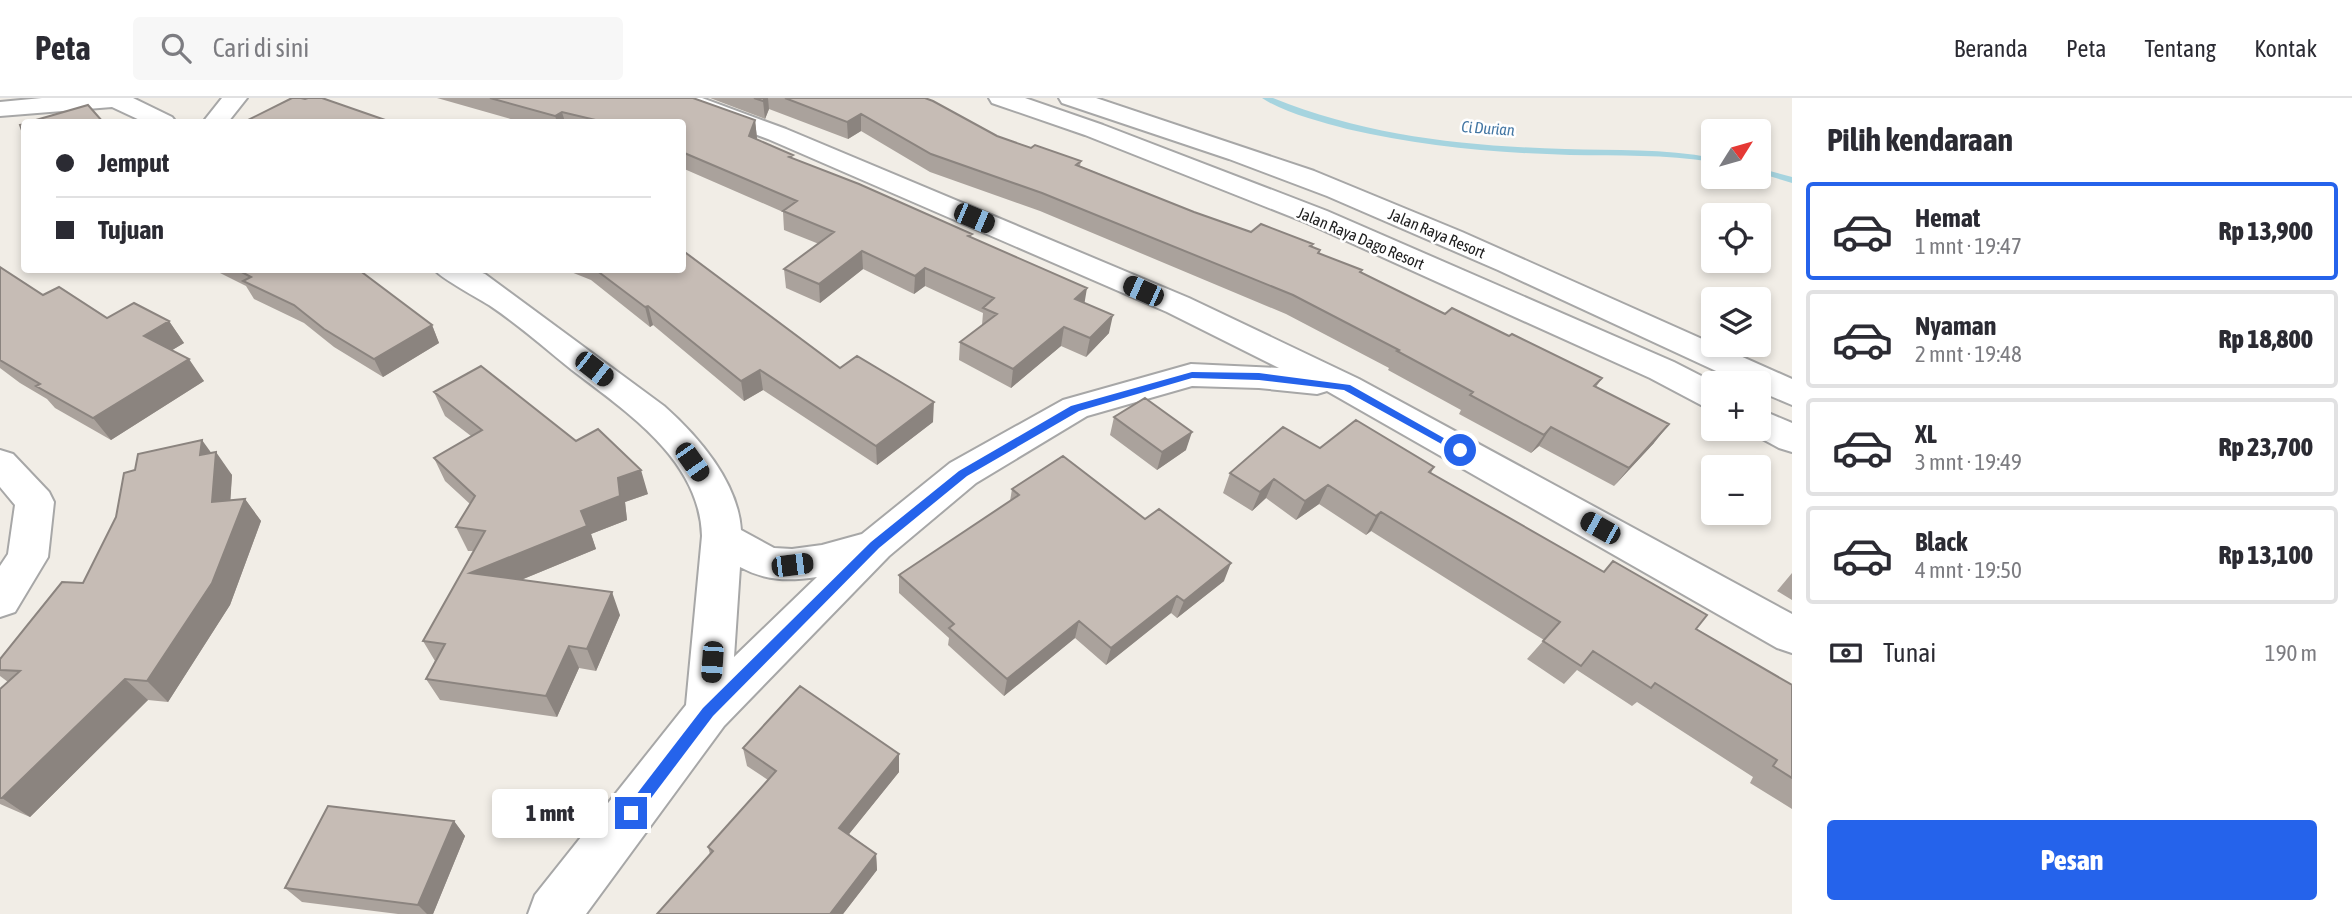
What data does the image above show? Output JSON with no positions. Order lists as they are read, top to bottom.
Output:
{
  "streets": {
    "street": ["Jalan Raya Resort", "Jalan Raya Dago Resort"]
  },
  "water": ["Ci Durian"],
  "north": "top right",
  "page": {
    "header": "Peta",
    "search": "Cari di sini",
    "nav": [
      "Beranda",
      "Peta",
      "Tentang",
      "Kontak"
    ],
    "heading": "Pilih kendaraan",
    "map_buttons": ["+", "−"],
    "banner": ["Jemput", "Tujuan"],
    "list": [
      {
        "name": "Hemat",
        "note": "1 mnt · 19:47",
        "value": "Rp 13,900"
      },
      {
        "name": "Nyaman",
        "note": "2 mnt · 19:48",
        "value": "Rp 18,800"
      },
      {
        "name": "XL",
        "note": "3 mnt · 19:49",
        "value": "Rp 23,700"
      },
      {
        "name": "Black",
        "note": "4 mnt · 19:50",
        "value": "Rp 13,100"
      }
    ],
    "pay": ["Tunai", "190 m"],
    "bubble": "1 mnt",
    "buttons": "Pesan"
  }
}
